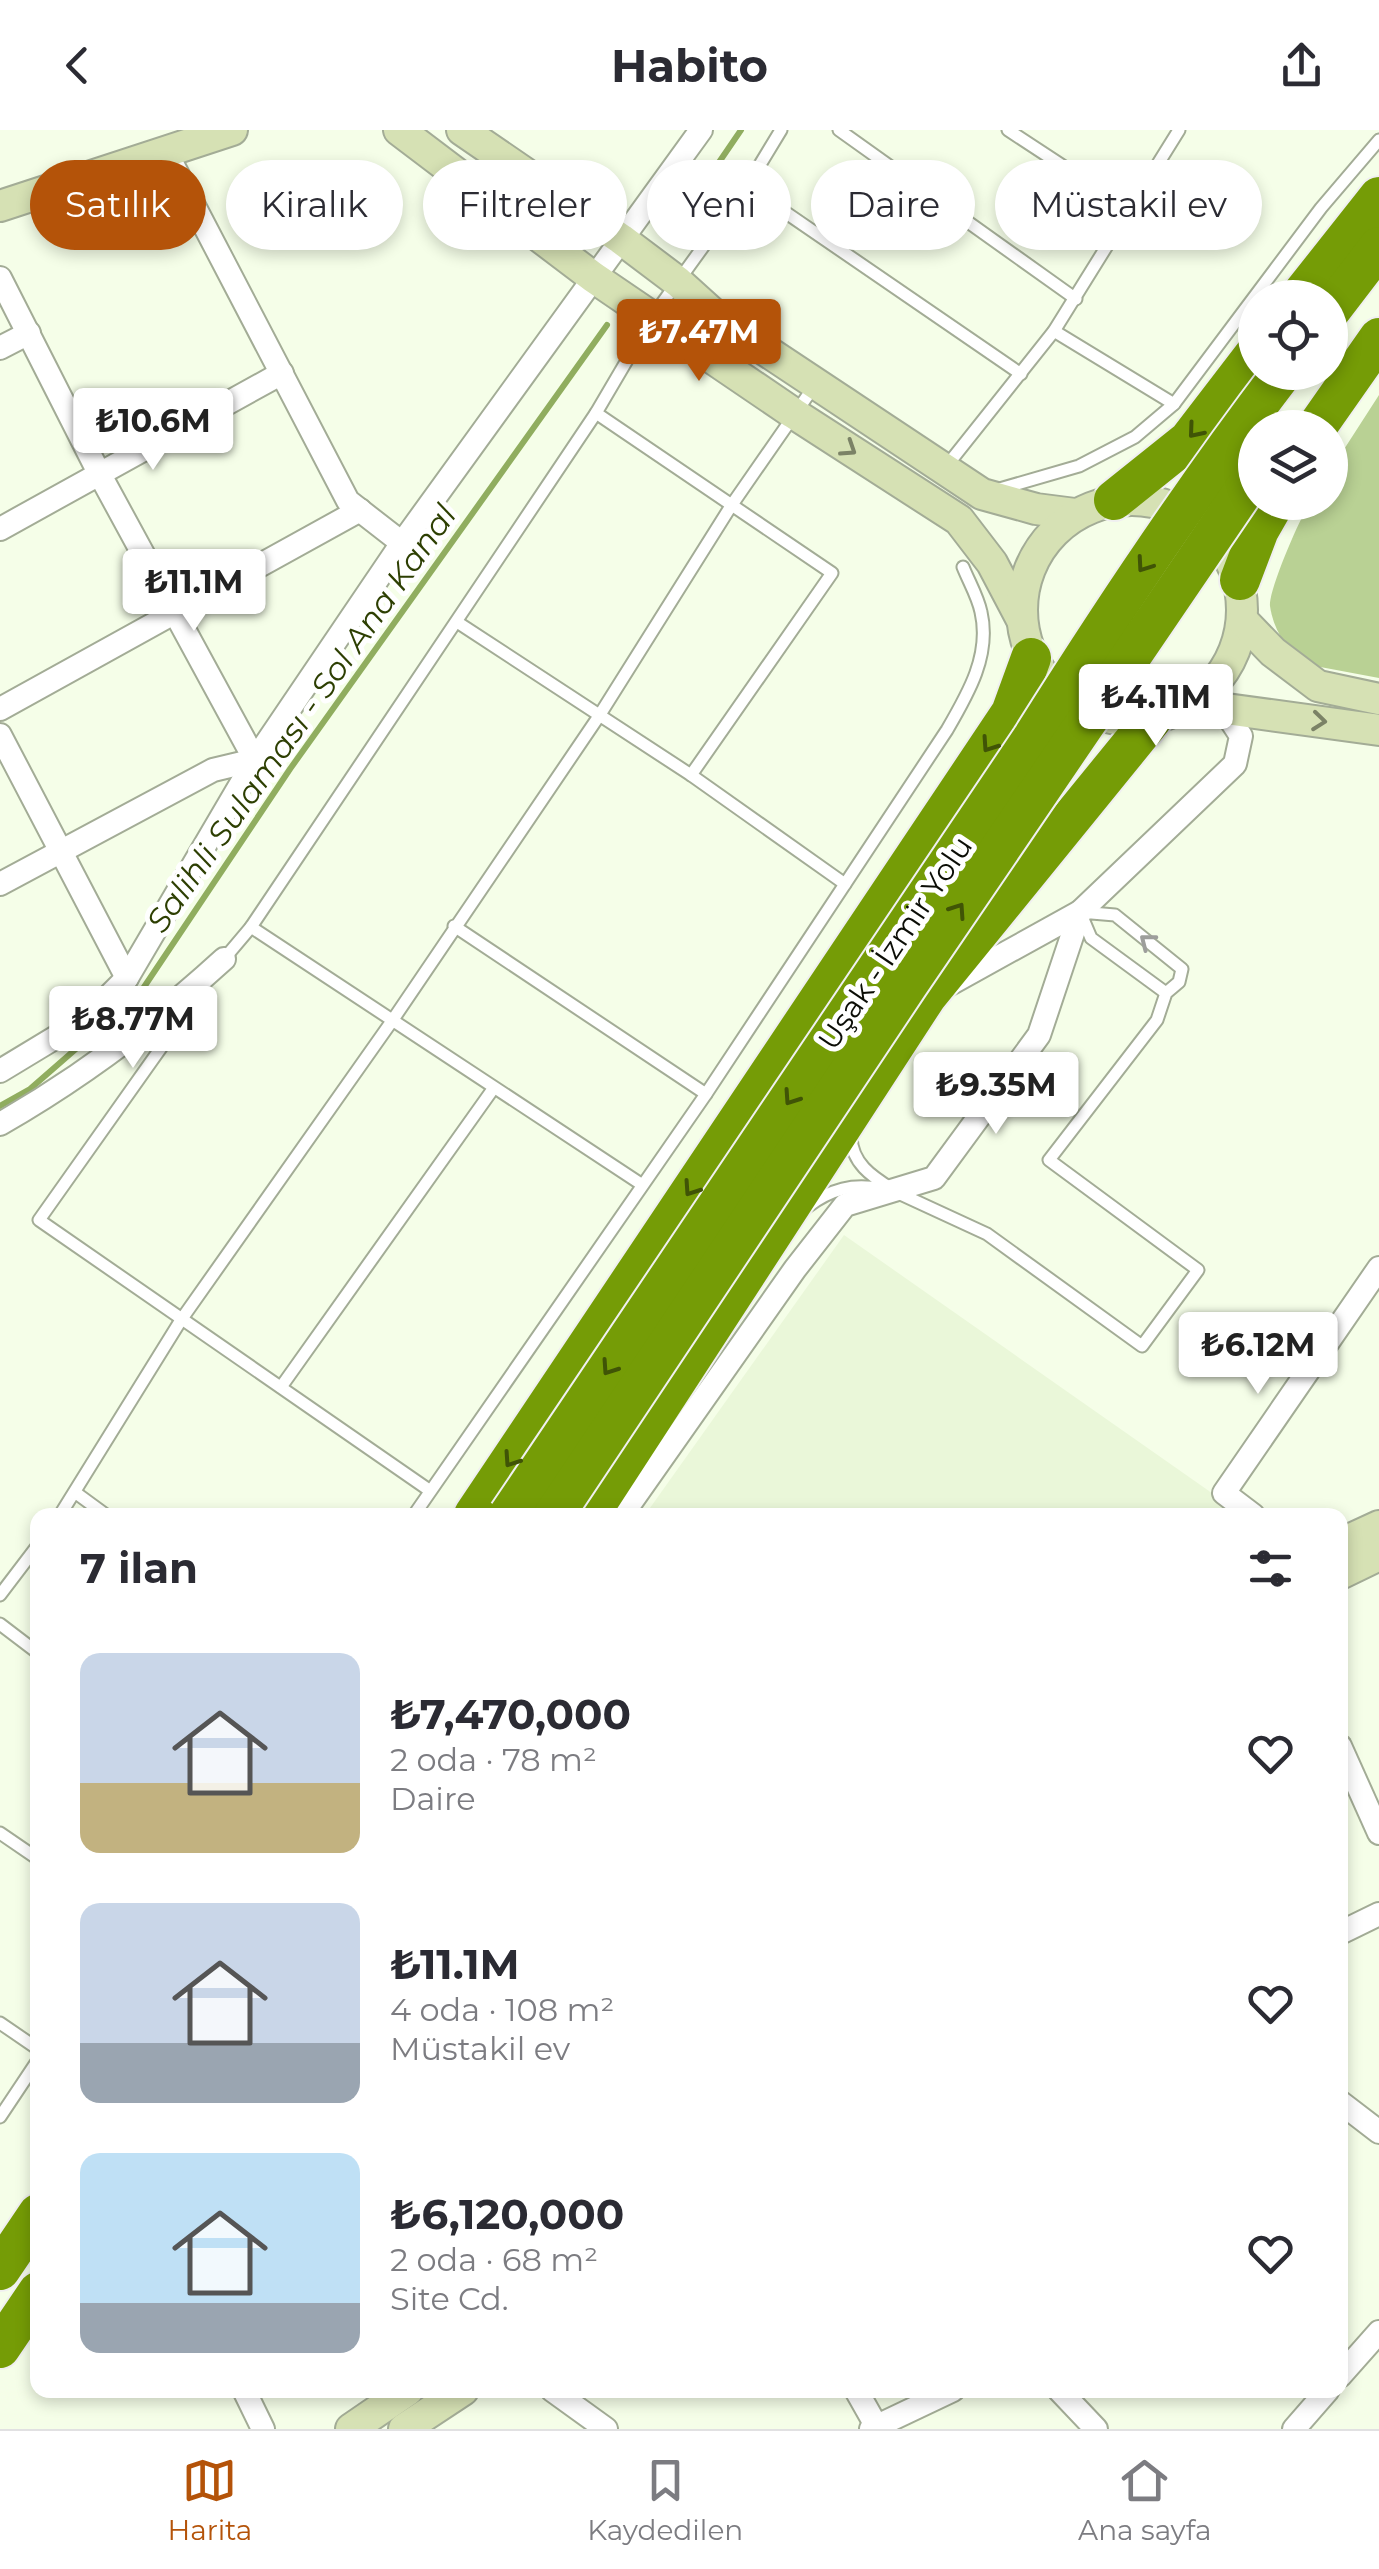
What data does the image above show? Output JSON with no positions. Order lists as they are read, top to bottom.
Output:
{
  "streets": {
    "highway": ["Uşak - İzmir Yolu"]
  },
  "water": ["Salihli Sulaması - Sol Ana Kanal"],
  "page": {
    "header": "Habito",
    "chip": [
      "Satılık",
      "Kiralık",
      "Filtreler",
      "Yeni",
      "Daire",
      "Müstakil ev"
    ],
    "price": [
      "₺7.47M",
      "₺10.6M",
      "₺11.1M",
      "₺4.11M",
      "₺8.77M",
      "₺9.35M",
      "₺6.12M"
    ],
    "heading": "7 ilan",
    "list": [
      {
        "name": "₺7,470,000",
        "note": "2 oda · 78 m² · Daire"
      },
      {
        "name": "₺11.1M",
        "note": "4 oda · 108 m² · Müstakil ev"
      },
      {
        "name": "₺6,120,000",
        "note": "2 oda · 68 m² · Site Cd."
      }
    ],
    "tabs": ["Harita", "Kaydedilen", "Ana sayfa"]
  }
}
